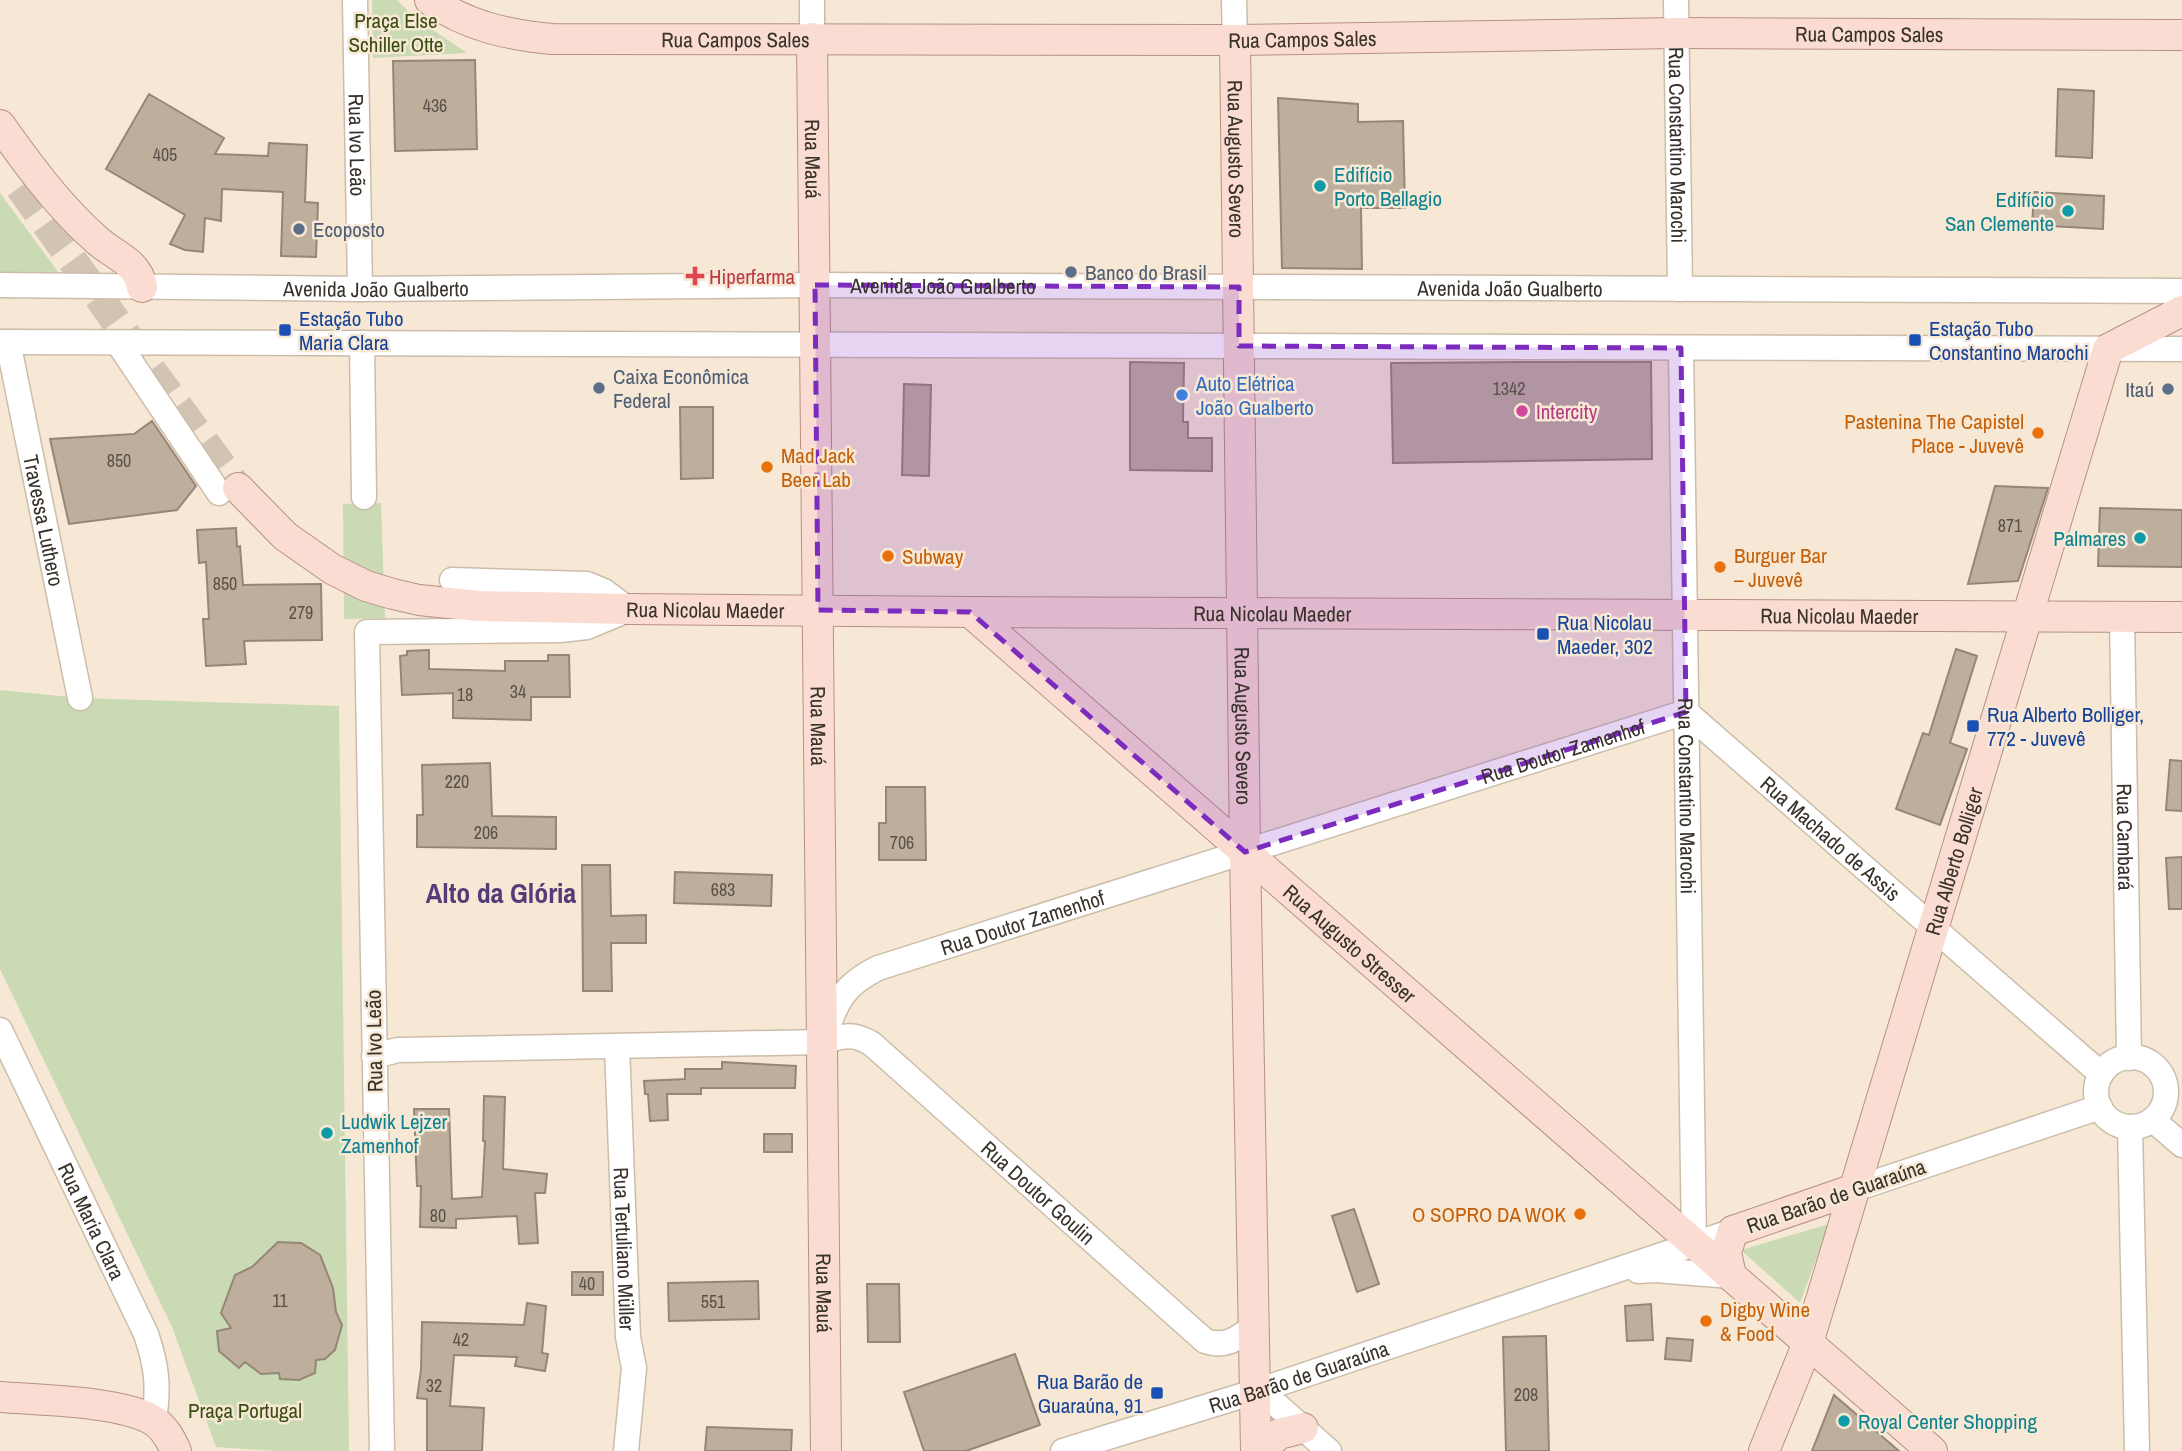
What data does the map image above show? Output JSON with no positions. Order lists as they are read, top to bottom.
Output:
{
  "streets": {
    "main road": [
      "Rua Campos Sales",
      "Rua Mauá",
      "Rua Augusto Severo",
      "Rua Nicolau Maeder",
      "Rua Alberto Bolliger",
      "Rua Augusto Stresser",
      "Rua Barão de Guaraúna"
    ],
    "street": [
      "Rua Constantino Marochi",
      "Rua Ivo Leão",
      "Avenida João Gualberto",
      "Travessa Luthero",
      "Rua Doutor Zamenhof",
      "Rua Cambará",
      "Rua Machado de Assis",
      "Rua Doutor Goulin",
      "Rua Maria Clara",
      "Rua Tertuliano Müller"
    ]
  },
  "crossings": [
    ["Rua Campos Sales", "Rua Constantino Marochi"],
    ["Rua Campos Sales", "Rua Mauá"],
    ["Rua Campos Sales", "Rua Augusto Severo"],
    ["Rua Constantino Marochi", "Avenida João Gualberto"],
    ["Rua Constantino Marochi", "Rua Nicolau Maeder"],
    ["Rua Constantino Marochi", "Rua Doutor Zamenhof"],
    ["Rua Constantino Marochi", "Rua Machado de Assis"],
    ["Rua Constantino Marochi", "Rua Augusto Stresser"],
    ["Rua Constantino Marochi", "Rua Barão de Guaraúna"],
    ["Rua Ivo Leão", "Avenida João Gualberto"],
    ["Rua Ivo Leão", "Rua Nicolau Maeder"],
    ["Rua Mauá", "Avenida João Gualberto"],
    ["Rua Mauá", "Rua Nicolau Maeder"],
    ["Rua Mauá", "Rua Doutor Zamenhof"],
    ["Rua Mauá", "Rua Doutor Goulin"],
    ["Rua Augusto Severo", "Avenida João Gualberto"],
    ["Rua Augusto Severo", "Rua Nicolau Maeder"],
    ["Rua Augusto Severo", "Rua Doutor Zamenhof"],
    ["Rua Augusto Severo", "Rua Augusto Stresser"],
    ["Rua Augusto Severo", "Rua Doutor Goulin"],
    ["Rua Augusto Severo", "Rua Barão de Guaraúna"],
    ["Rua Nicolau Maeder", "Rua Cambará"],
    ["Rua Nicolau Maeder", "Rua Alberto Bolliger"],
    ["Rua Nicolau Maeder", "Rua Augusto Stresser"],
    ["Rua Doutor Zamenhof", "Rua Machado de Assis"],
    ["Rua Doutor Zamenhof", "Rua Augusto Stresser"],
    ["Rua Doutor Zamenhof", "Rua Doutor Goulin"],
    ["Rua Cambará", "Rua Machado de Assis"],
    ["Rua Cambará", "Rua Barão de Guaraúna"],
    ["Rua Machado de Assis", "Rua Alberto Bolliger"],
    ["Rua Machado de Assis", "Rua Barão de Guaraúna"],
    ["Rua Alberto Bolliger", "Rua Augusto Stresser"],
    ["Rua Alberto Bolliger", "Rua Barão de Guaraúna"],
    ["Rua Augusto Stresser", "Rua Barão de Guaraúna"]
  ],
  "districts": ["Alto da Glória"],
  "parks": ["Praça Else Schiller Otte", "Praça Portugal"],
  "places": {
    "other": [
      "Edifício Porto Bellagio",
      "Edifício San Clemente",
      "Ecoposto",
      "Banco do Brasil",
      "Caixa Econômica Federal",
      "Itaú",
      "Auto Elétrica João Gualberto",
      "Intercity",
      "Pastenina The Capistel Place - Juvevê",
      "Mad Jack Beer Lab",
      "Palmares",
      "Subway",
      "Burguer Bar – Juvevê",
      "Ludwik Lejzer Zamenhof",
      "O SOPRO DA WOK",
      "Digby Wine & Food",
      "Royal Center Shopping"
    ],
    "health": ["Hiperfarma"],
    "transit": [
      "Estação Tubo Maria Clara",
      "Estação Tubo Constantino Marochi",
      "Rua Nicolau Maeder, 302",
      "Rua Alberto Bolliger, 772 - Juvevê",
      "Rua Barão de Guaraúna, 91"
    ]
  },
  "house_numbers": [
    "436",
    "405",
    "1342",
    "850",
    "871",
    "850",
    "279",
    "34",
    "18",
    "220",
    "206",
    "706",
    "683",
    "80",
    "40",
    "11",
    "551",
    "42",
    "32",
    "208"
  ]
}
